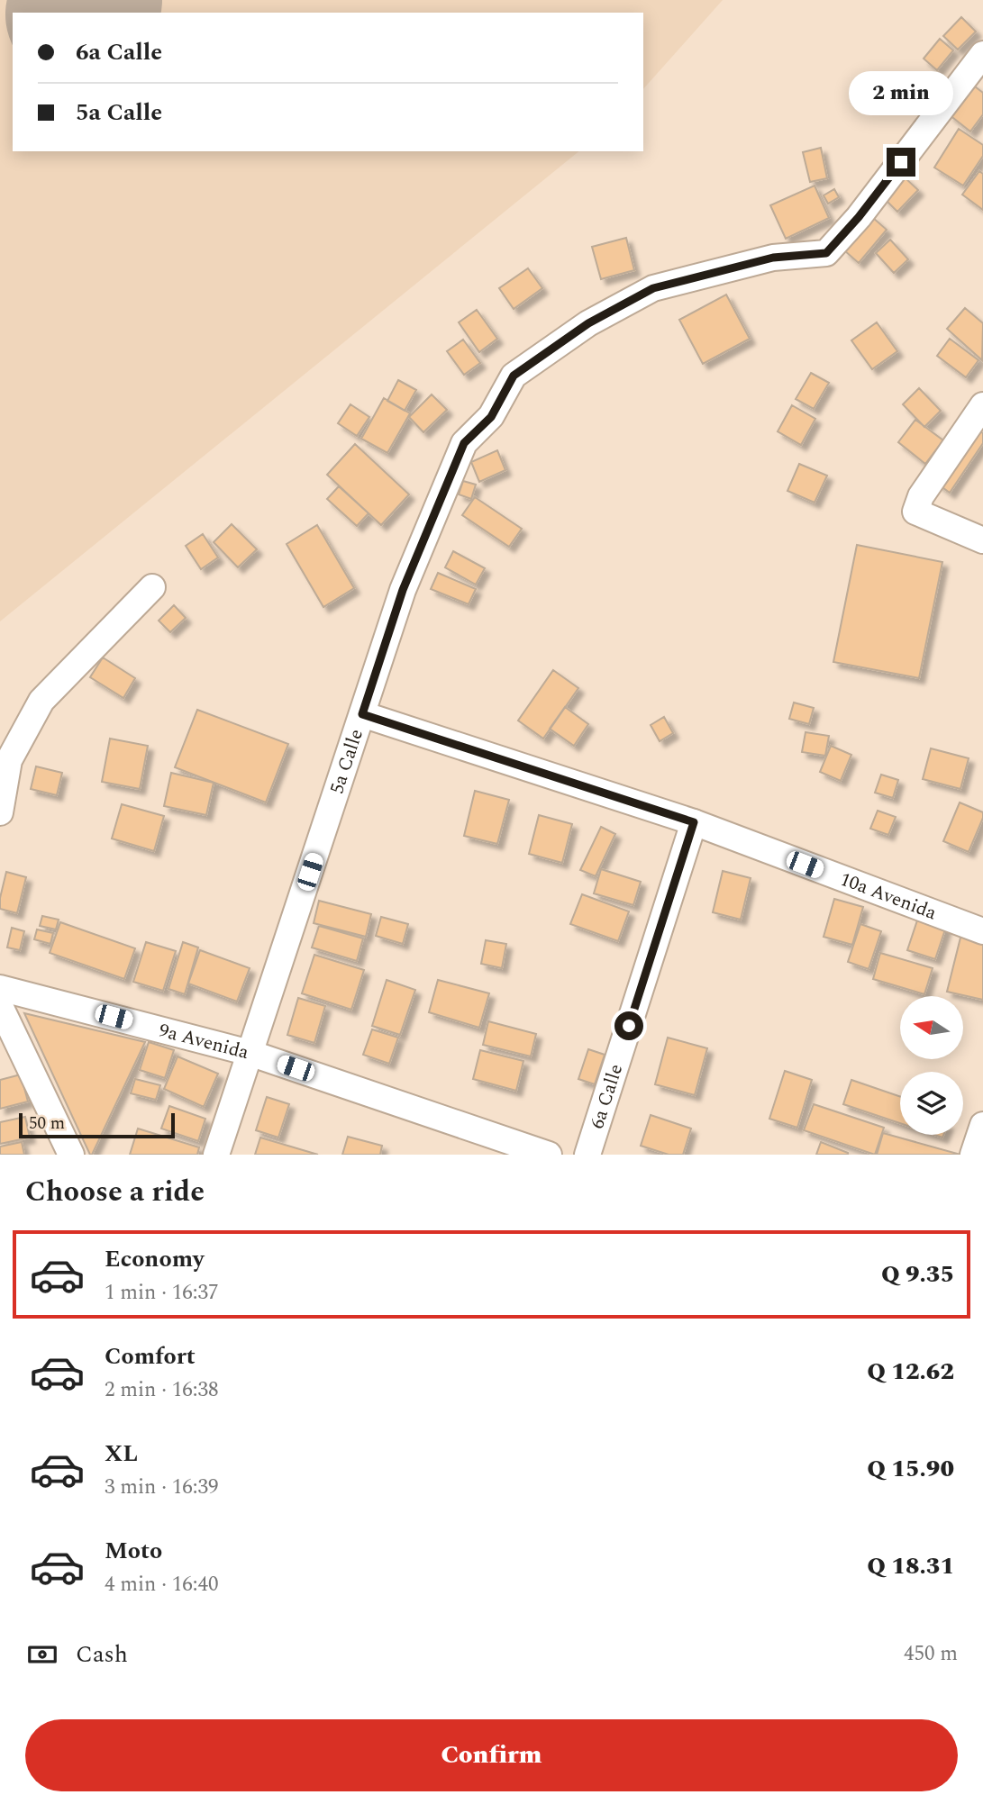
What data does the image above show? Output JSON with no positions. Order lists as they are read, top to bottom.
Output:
{
  "streets": {
    "street": [
      "5a Calle",
      "10a Avenida",
      "9a Avenida",
      "6a Calle"
    ]
  },
  "crossings": [
    ["5a Calle", "10a Avenida"],
    ["5a Calle", "9a Avenida"],
    ["10a Avenida", "6a Calle"]
  ],
  "scale_bar": "50 m",
  "north": "left",
  "page": {
    "banner": ["6a Calle", "5a Calle"],
    "bubble": "2 min",
    "scale": "50 m",
    "heading": "Choose a ride",
    "list": [
      {
        "name": "Economy",
        "note": "1 min · 16:37",
        "value": "Q 9.35"
      },
      {
        "name": "Comfort",
        "note": "2 min · 16:38",
        "value": "Q 12.62"
      },
      {
        "name": "XL",
        "note": "3 min · 16:39",
        "value": "Q 15.90"
      },
      {
        "name": "Moto",
        "note": "4 min · 16:40",
        "value": "Q 18.31"
      }
    ],
    "pay": ["Cash", "450 m"],
    "buttons": "Confirm"
  }
}
